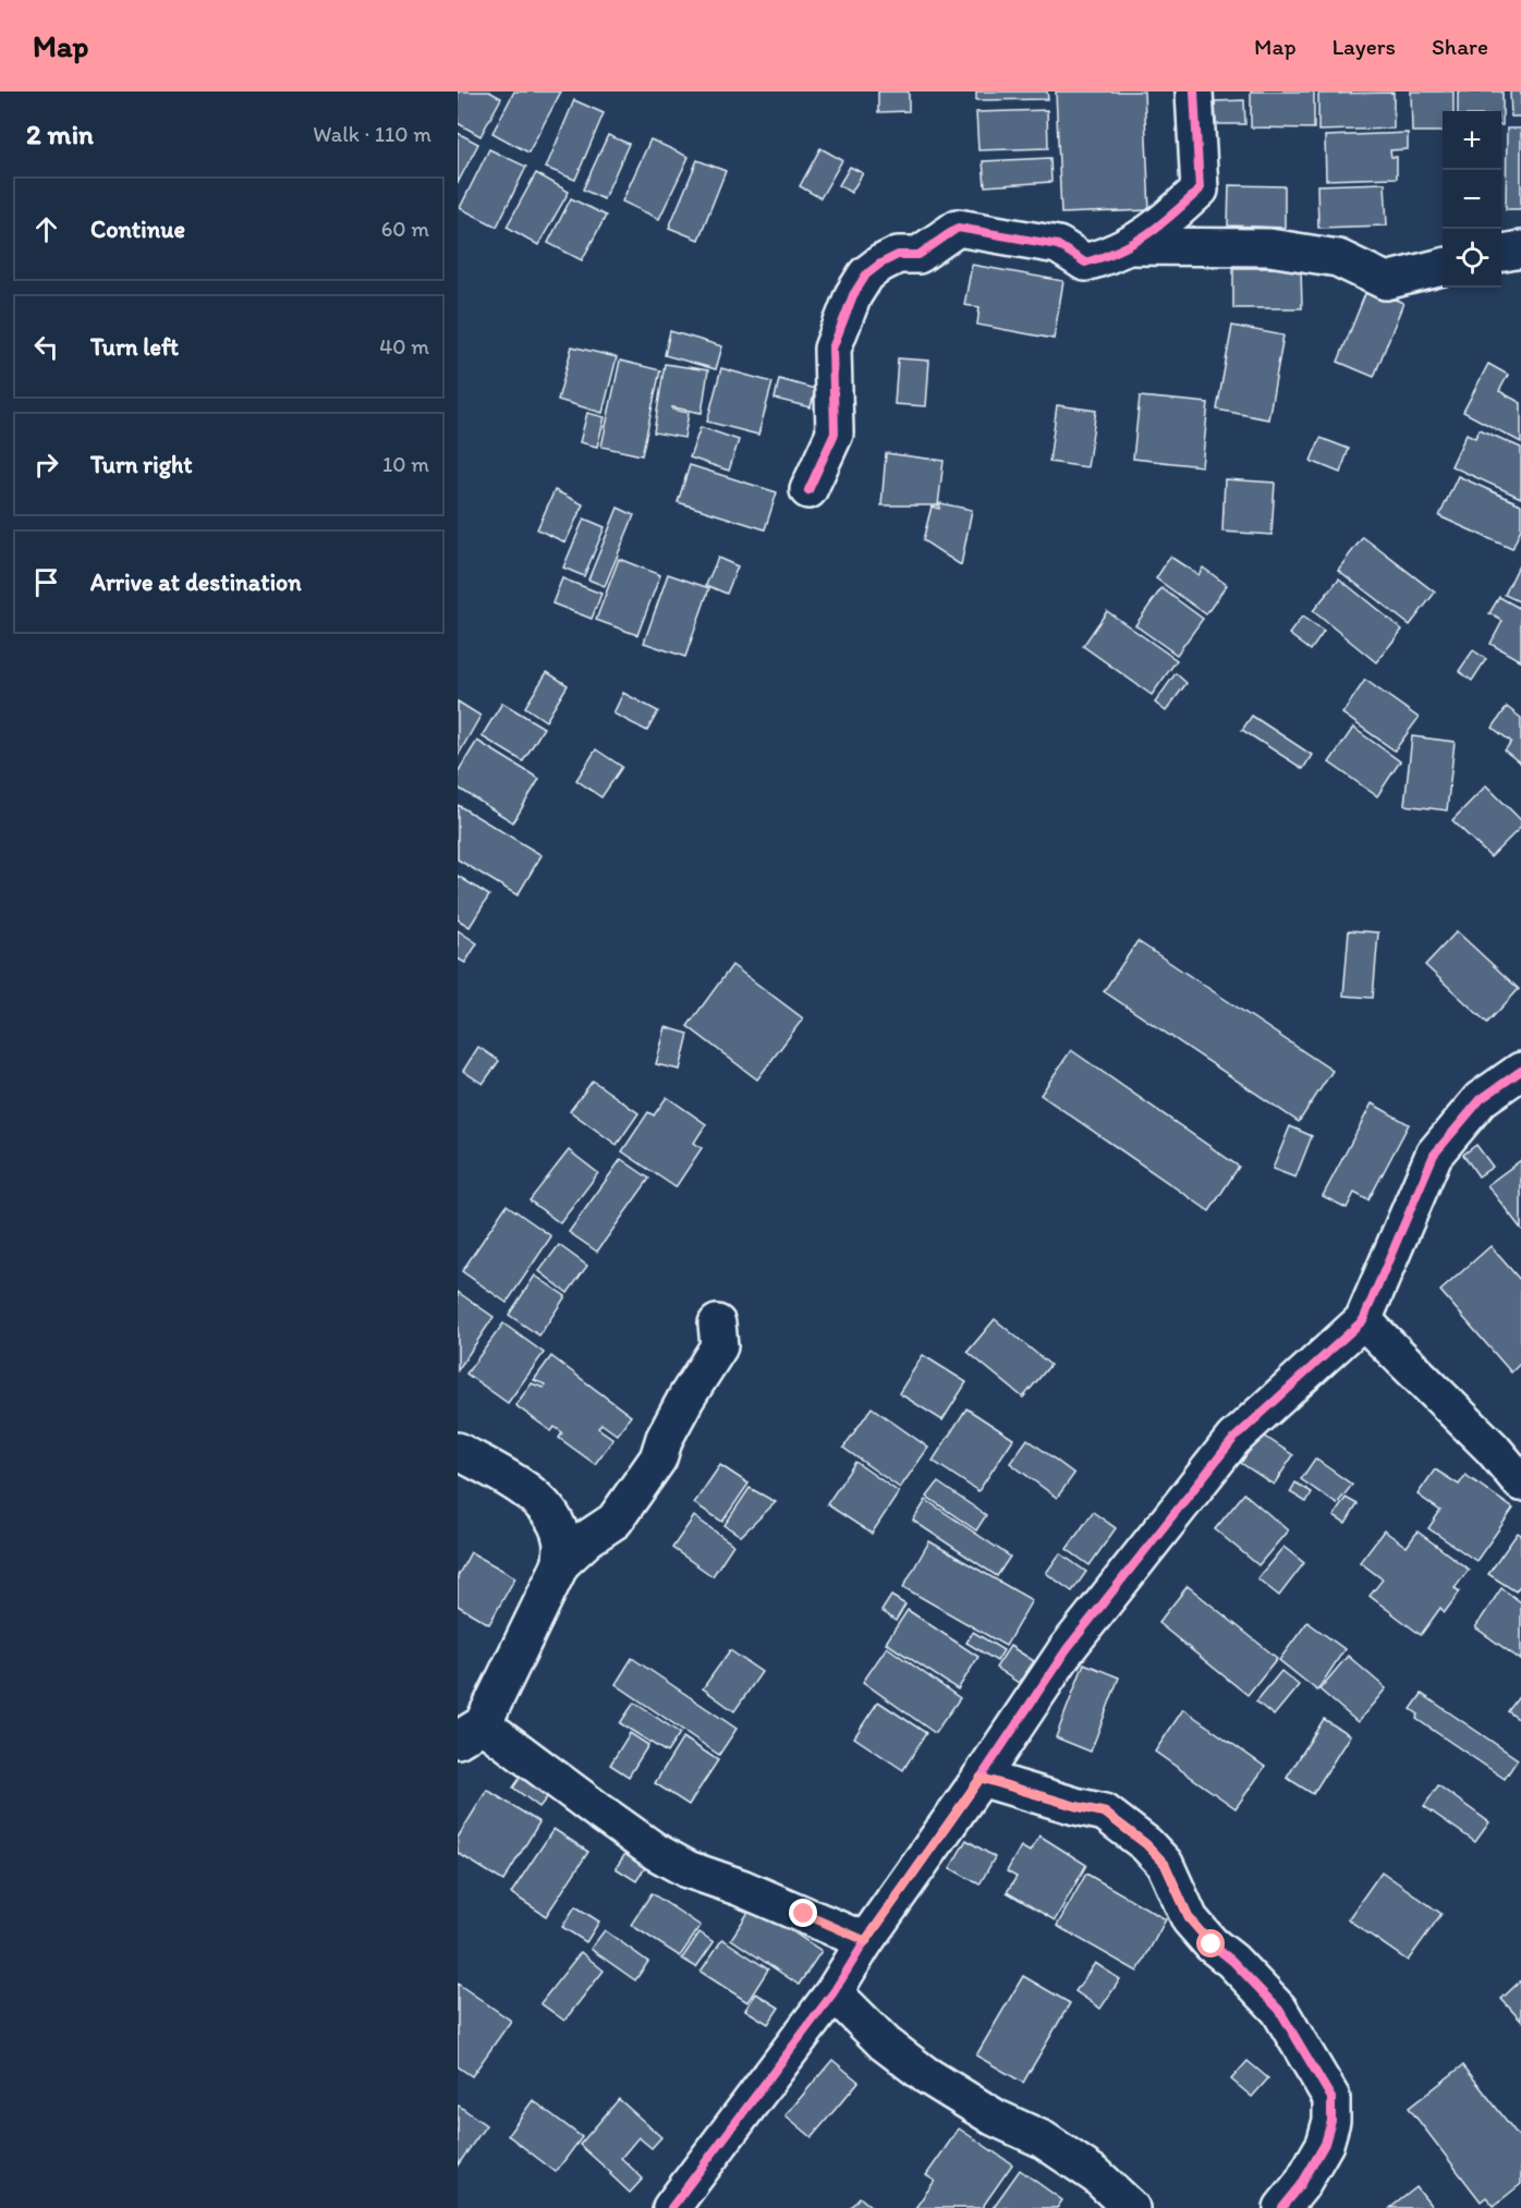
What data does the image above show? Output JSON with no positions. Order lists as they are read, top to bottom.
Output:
{
  "page": {
    "header": "Map",
    "nav": ["Map", "Layers", "Share"],
    "heading": ["2 min", "Walk · 110 m"],
    "map_buttons": ["+", "−"],
    "list": [
      ["Continue", "60 m"],
      ["Turn left", "40 m"],
      ["Turn right", "10 m"],
      "Arrive at destination"
    ]
  }
}
